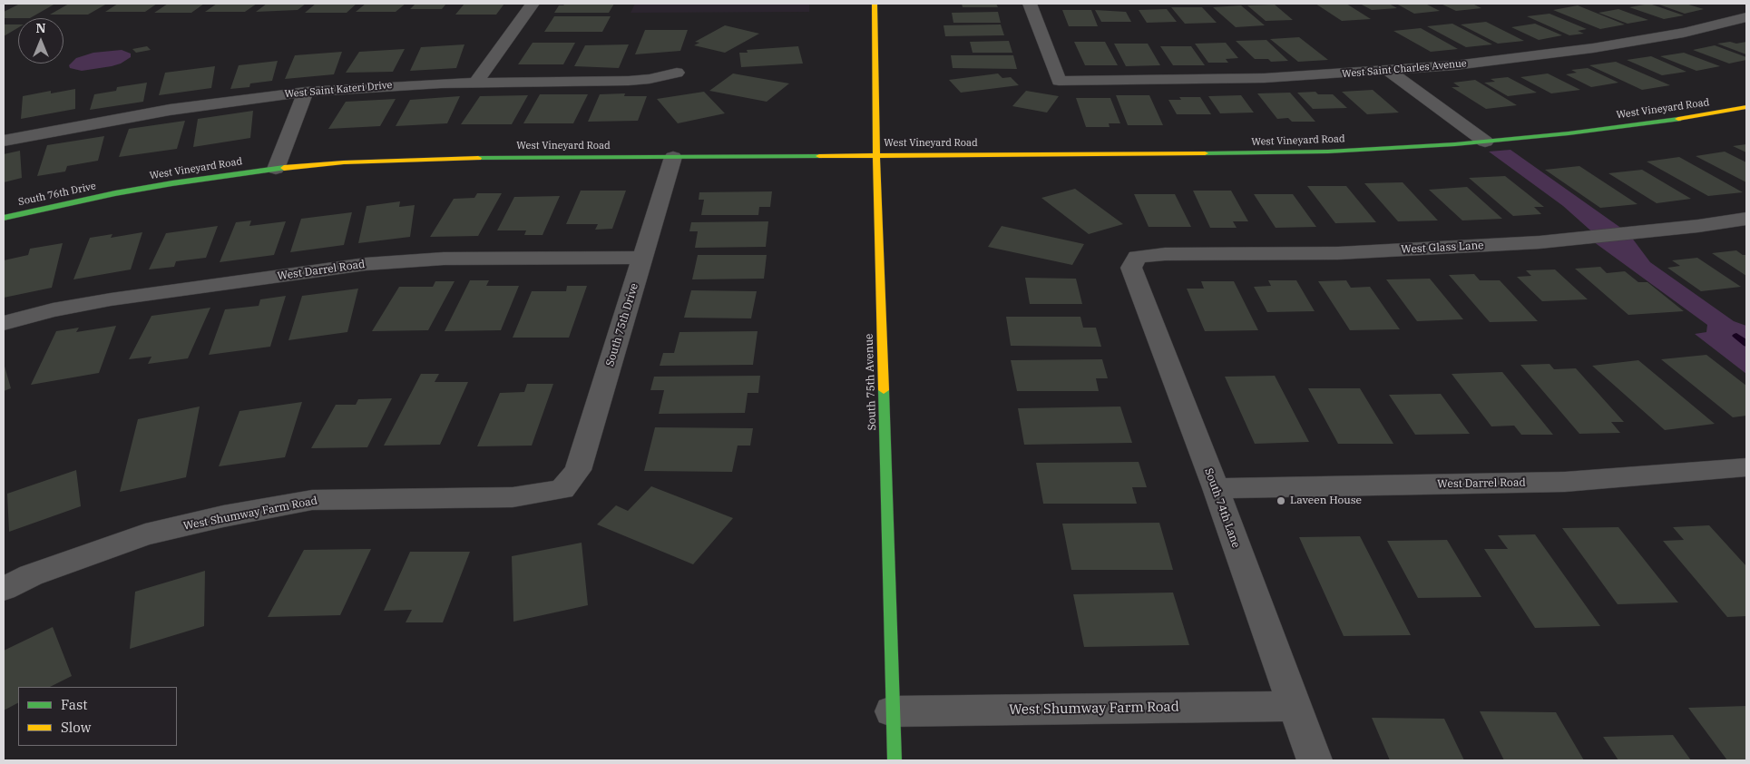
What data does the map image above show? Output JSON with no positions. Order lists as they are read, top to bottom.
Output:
{
  "streets": {
    "street": [
      "West Saint Charles Avenue",
      "West Saint Kateri Drive",
      "West Vineyard Road",
      "South 76th Drive",
      "West Glass Lane",
      "West Darrel Road",
      "South 75th Drive",
      "South 75th Avenue",
      "South 74th Lane",
      "West Shumway Farm Road"
    ]
  },
  "crossings": [
    ["West Vineyard Road", "South 76th Drive"],
    ["West Vineyard Road", "South 75th Drive"],
    ["West Vineyard Road", "South 75th Avenue"],
    ["West Glass Lane", "South 74th Lane"],
    ["West Darrel Road", "South 75th Drive"],
    ["West Darrel Road", "South 74th Lane"],
    ["South 75th Drive", "West Shumway Farm Road"],
    ["South 75th Avenue", "West Shumway Farm Road"],
    ["South 74th Lane", "West Shumway Farm Road"]
  ],
  "places": ["Laveen House"],
  "legend": ["Fast", "Slow"],
  "north": "top"
}
